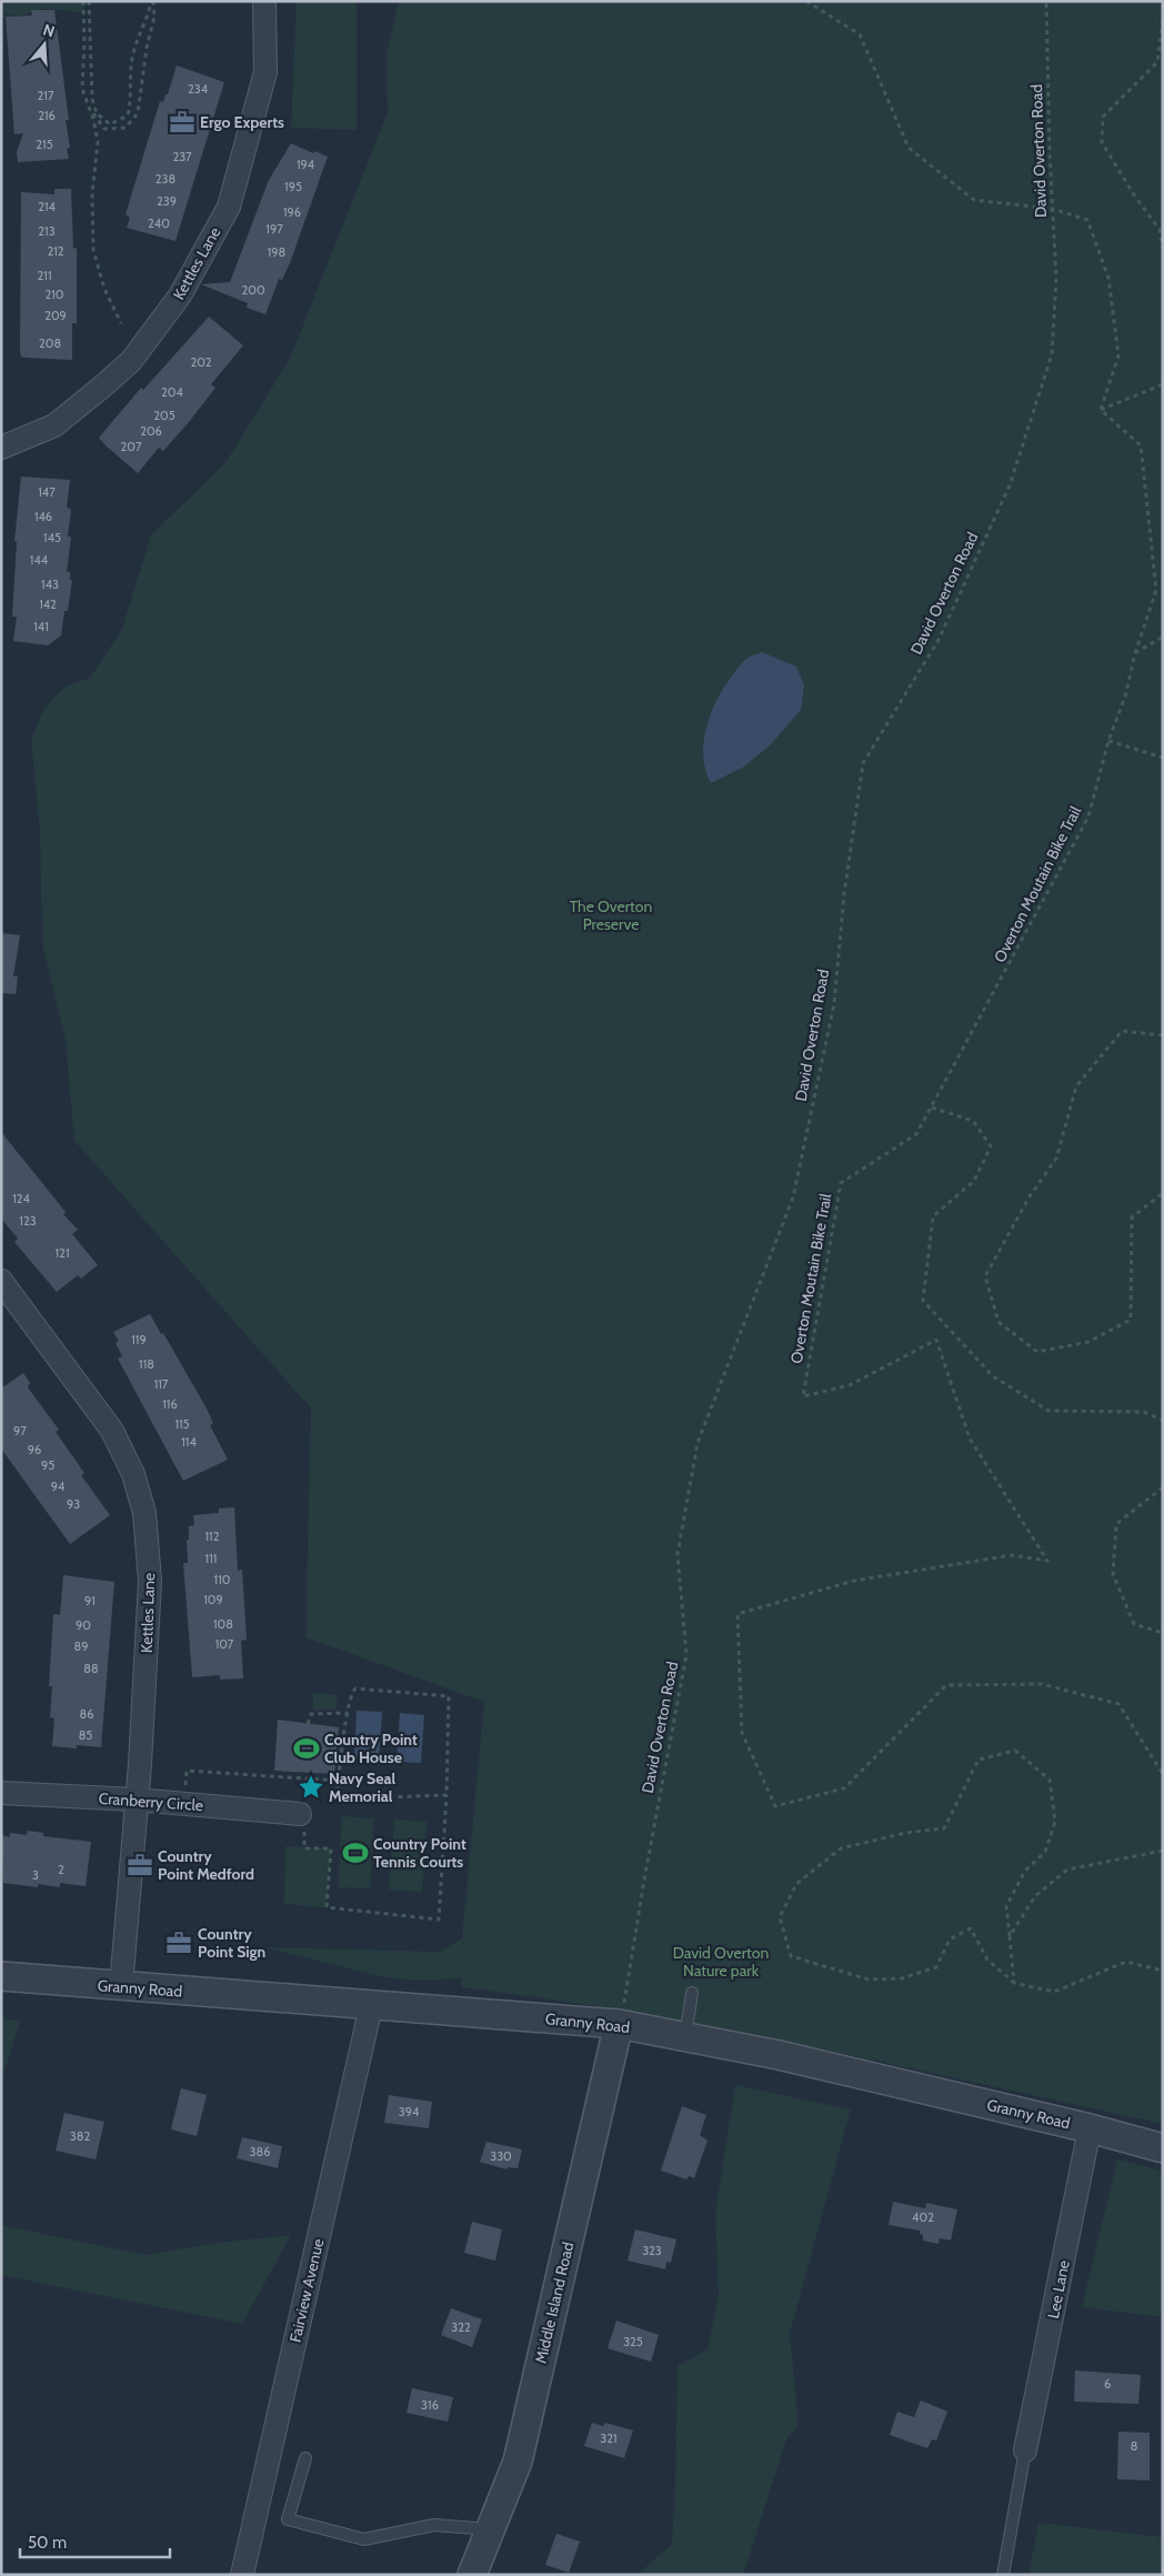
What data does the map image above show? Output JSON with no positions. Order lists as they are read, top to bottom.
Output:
{
  "streets": {
    "street": [
      "Kettles Lane",
      "Cranberry Circle",
      "Granny Road",
      "Lee Lane",
      "Fairview Avenue",
      "Middle Island Road"
    ],
    "path": ["David Overton Road", "Overton Moutain Bike Trail"]
  },
  "crossings": [
    ["David Overton Road", "Granny Road"],
    ["David Overton Road", "Middle Island Road"],
    ["Kettles Lane", "Cranberry Circle"],
    ["Kettles Lane", "Granny Road"],
    ["Granny Road", "Lee Lane"],
    ["Granny Road", "Fairview Avenue"],
    ["Granny Road", "Middle Island Road"]
  ],
  "parks": ["The Overton Preserve", "David Overton Nature park"],
  "places": {
    "office": ["Ergo Experts", "Country Point Medford", "Country Point Sign"],
    "sports": ["Country Point Club House", "Country Point Tennis Courts"],
    "place": ["Navy Seal Memorial"]
  },
  "house_numbers": [
    "234",
    "217",
    "216",
    "215",
    "237",
    "194",
    "238",
    "195",
    "239",
    "214",
    "196",
    "240",
    "197",
    "213",
    "212",
    "198",
    "211",
    "200",
    "210",
    "209",
    "208",
    "202",
    "204",
    "205",
    "206",
    "207",
    "147",
    "146",
    "145",
    "144",
    "143",
    "142",
    "141",
    "124",
    "123",
    "121",
    "119",
    "118",
    "117",
    "116",
    "115",
    "97",
    "114",
    "96",
    "95",
    "94",
    "93",
    "112",
    "111",
    "110",
    "109",
    "91",
    "108",
    "90",
    "107",
    "89",
    "88",
    "86",
    "85",
    "2",
    "3",
    "394",
    "382",
    "386",
    "330",
    "402",
    "323",
    "322",
    "325",
    "6",
    "316",
    "321",
    "8"
  ],
  "scale_bar": "50 m",
  "north": "top"
}
